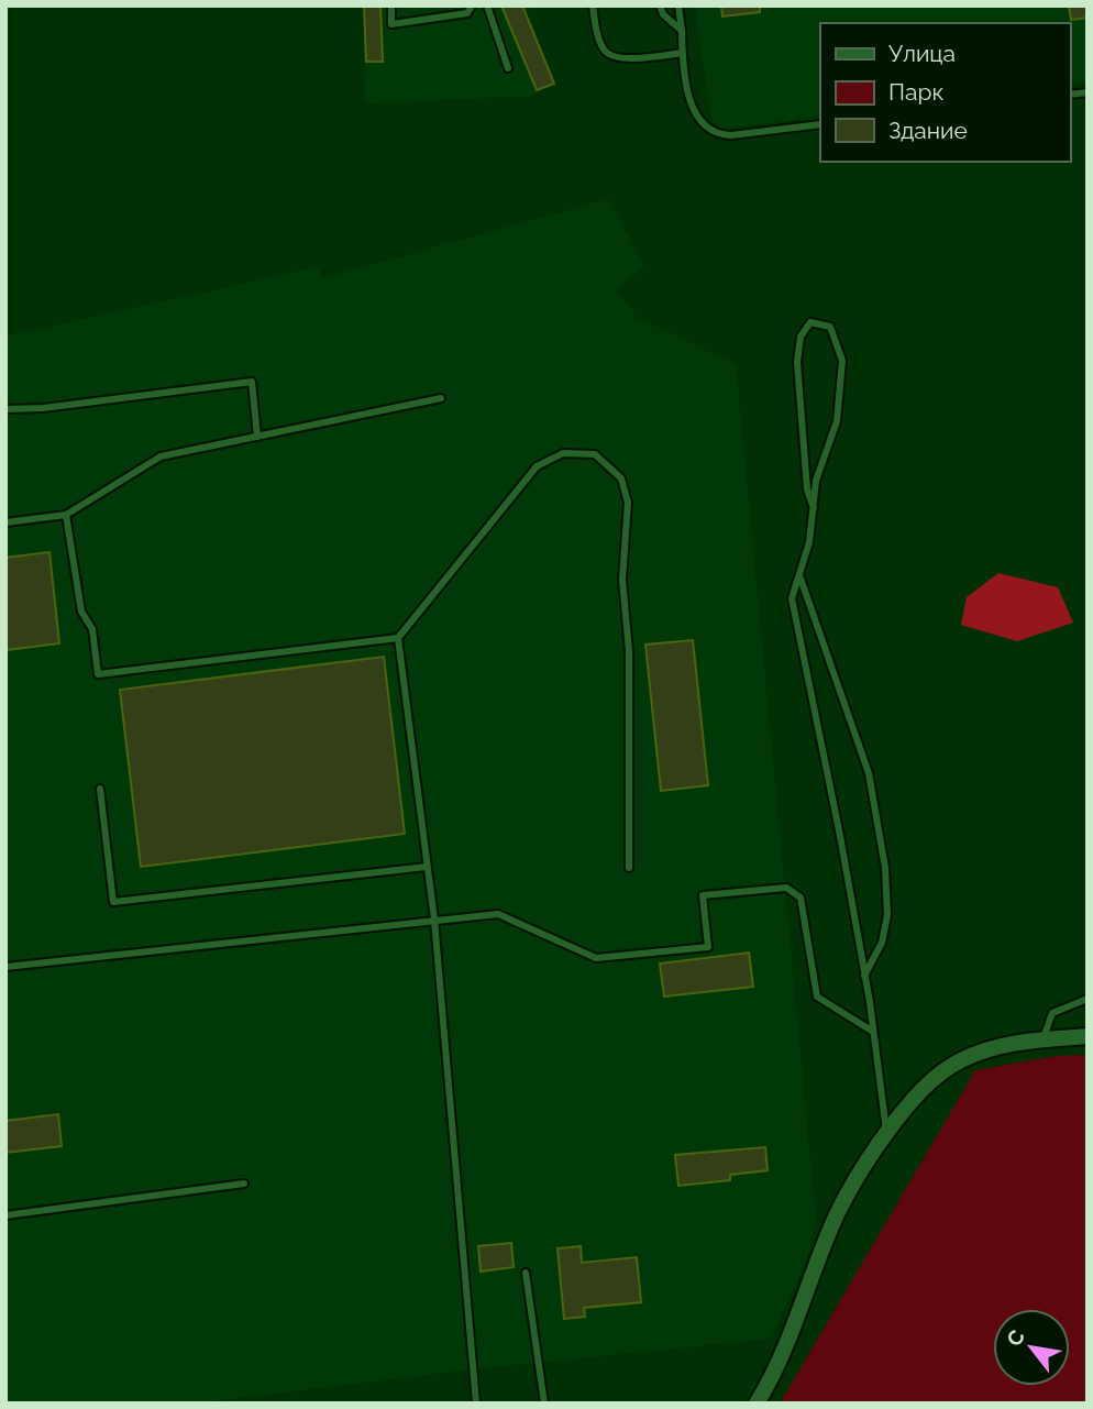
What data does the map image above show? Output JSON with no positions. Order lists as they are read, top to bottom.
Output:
{
  "legend": ["Улица", "Парк", "Здание"],
  "north": "top left"
}
